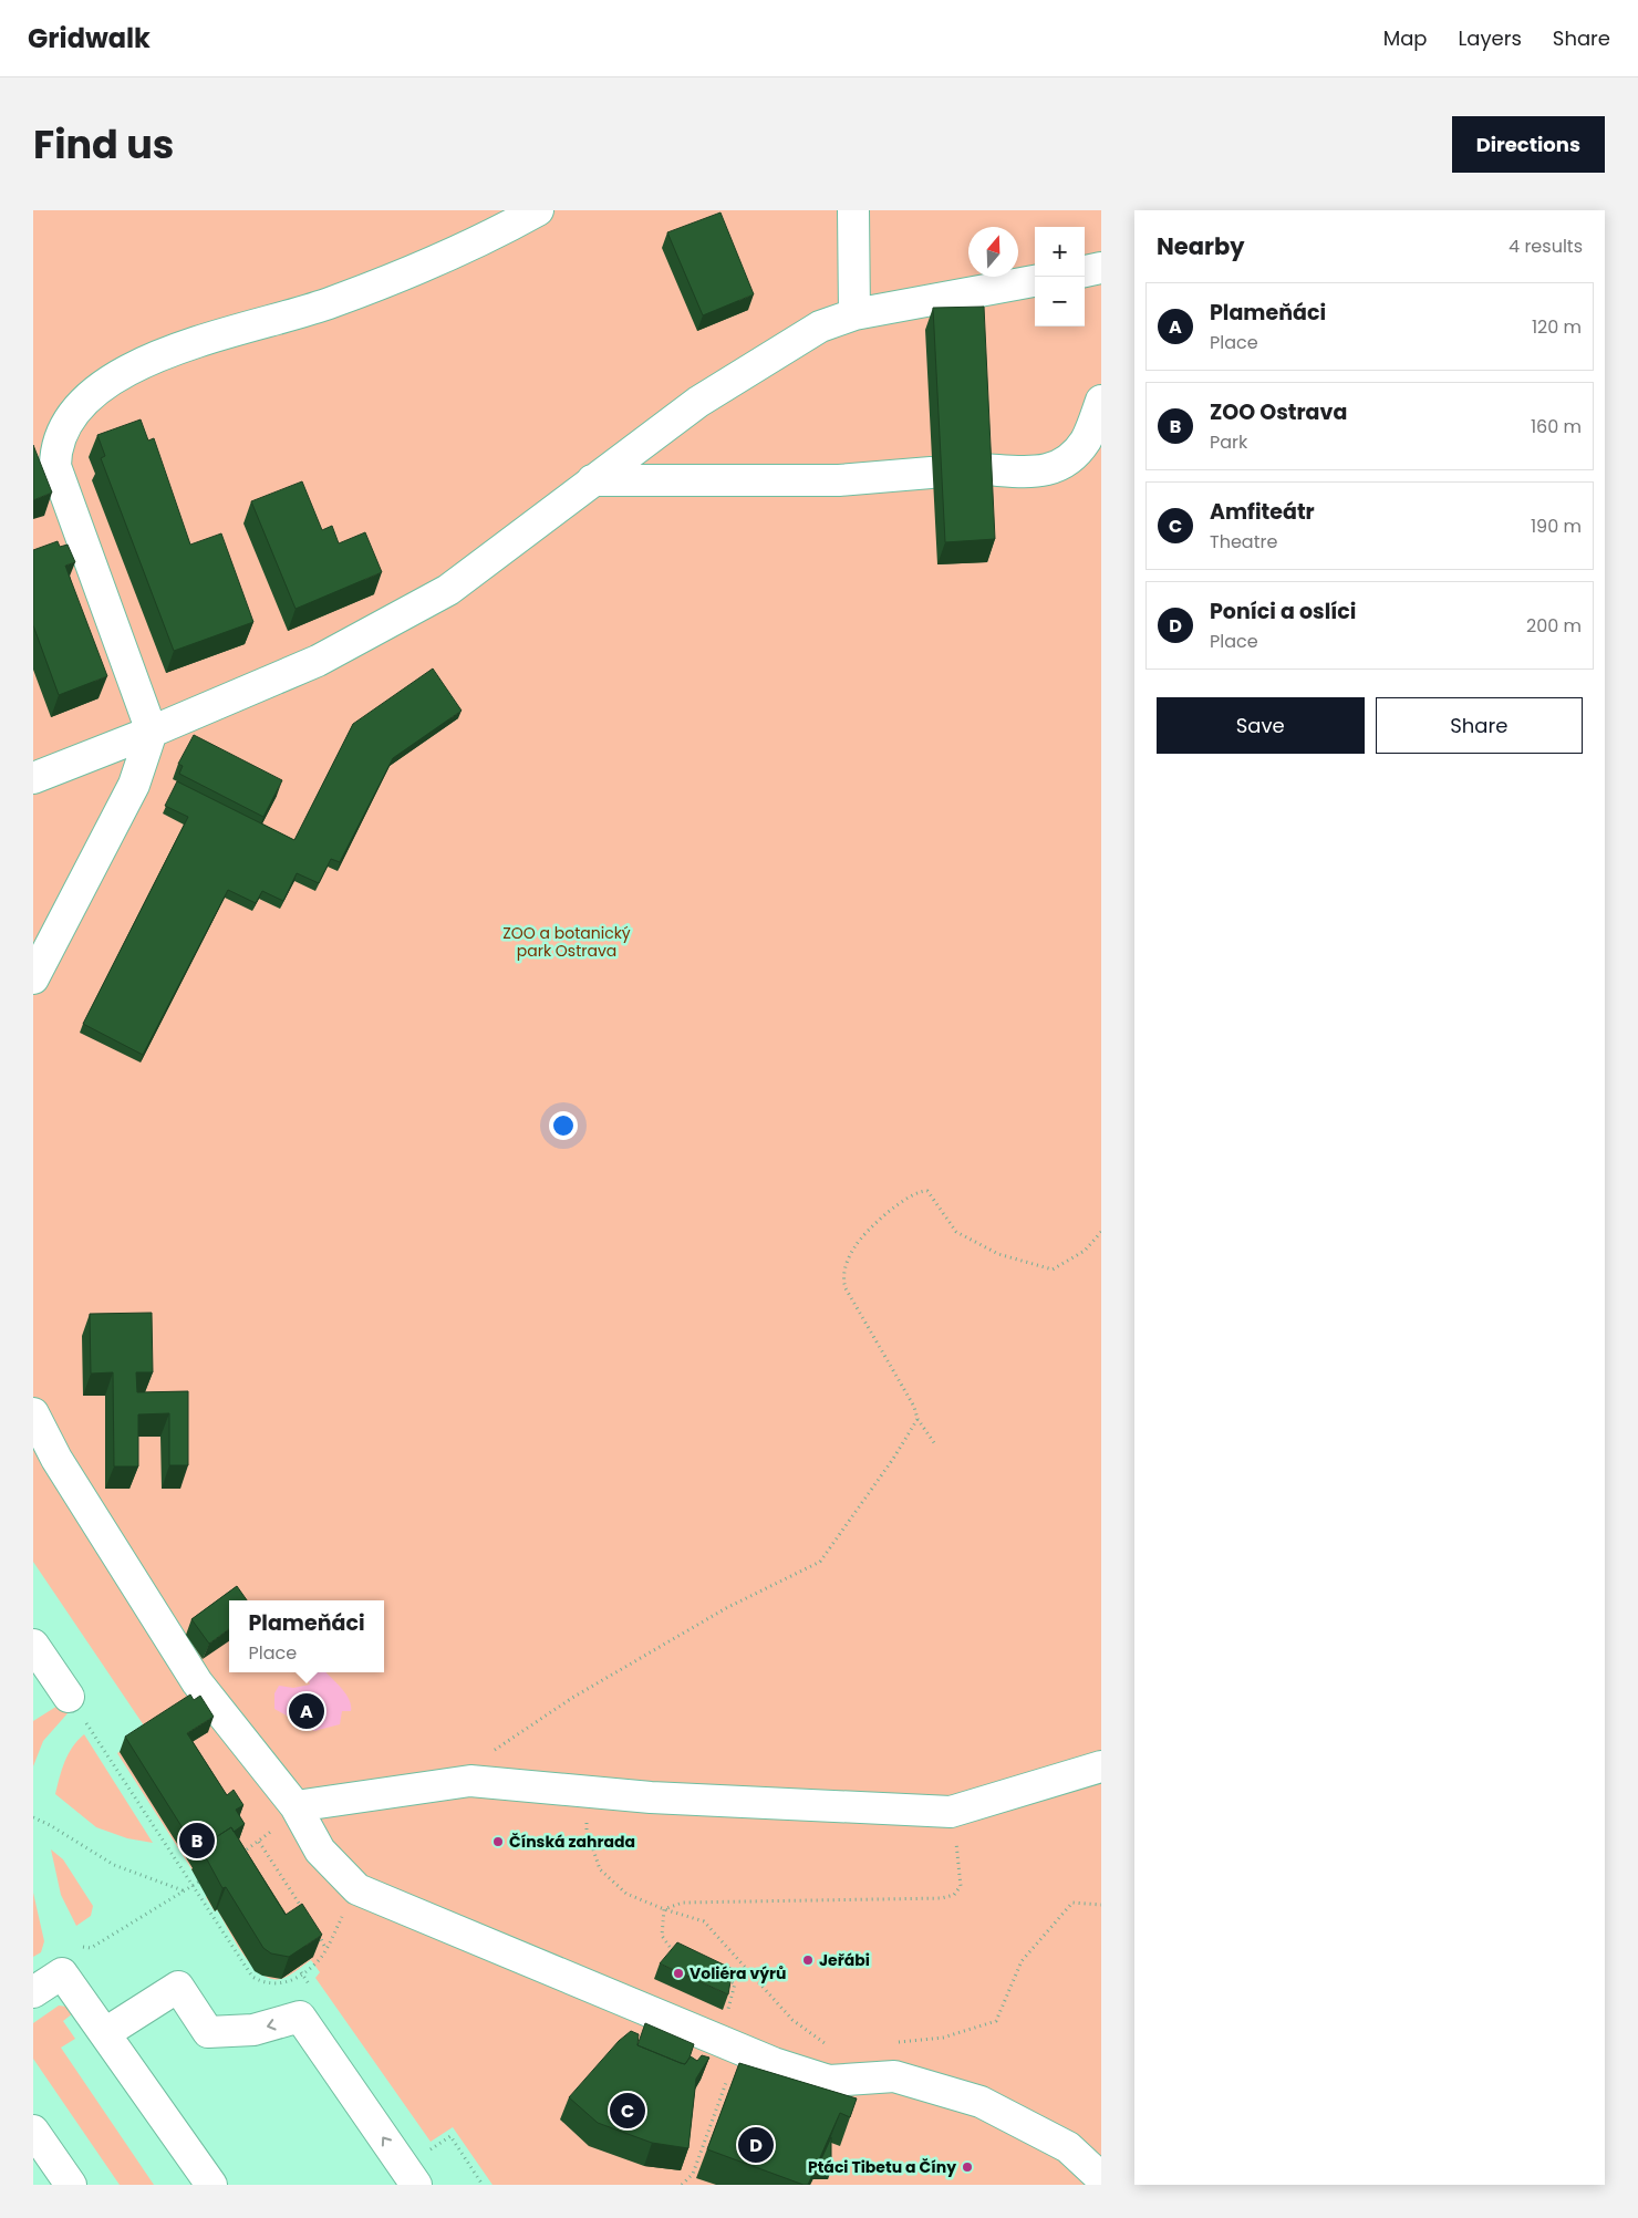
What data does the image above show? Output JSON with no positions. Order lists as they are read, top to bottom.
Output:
{
  "parks": ["ZOO a botanický park Ostrava"],
  "places": [
    "Čínská zahrada",
    "Jeřábi",
    "Voliéra výrů",
    "Ptáci Tibetu a Číny"
  ],
  "north": "top",
  "page": {
    "header": "Gridwalk",
    "nav": ["Map", "Layers", "Share"],
    "title": "Find us",
    "buttons": [
      "Directions",
      ["Save", "Share"]
    ],
    "heading": ["Nearby", "4 results"],
    "map_buttons": ["+", "−"],
    "list": [
      {
        "mark": "A",
        "name": "Plameňáci",
        "note": "Place",
        "value": "120 m"
      },
      {
        "mark": "B",
        "name": "ZOO Ostrava",
        "note": "Park",
        "value": "160 m"
      },
      {
        "mark": "C",
        "name": "Amfiteátr",
        "note": "Theatre",
        "value": "190 m"
      },
      {
        "mark": "D",
        "name": "Poníci a oslíci",
        "note": "Place",
        "value": "200 m"
      }
    ],
    "popup": ["Plameňáci", "Place"],
    "pins": [
      "A",
      "B",
      "C",
      "D"
    ]
  }
}
